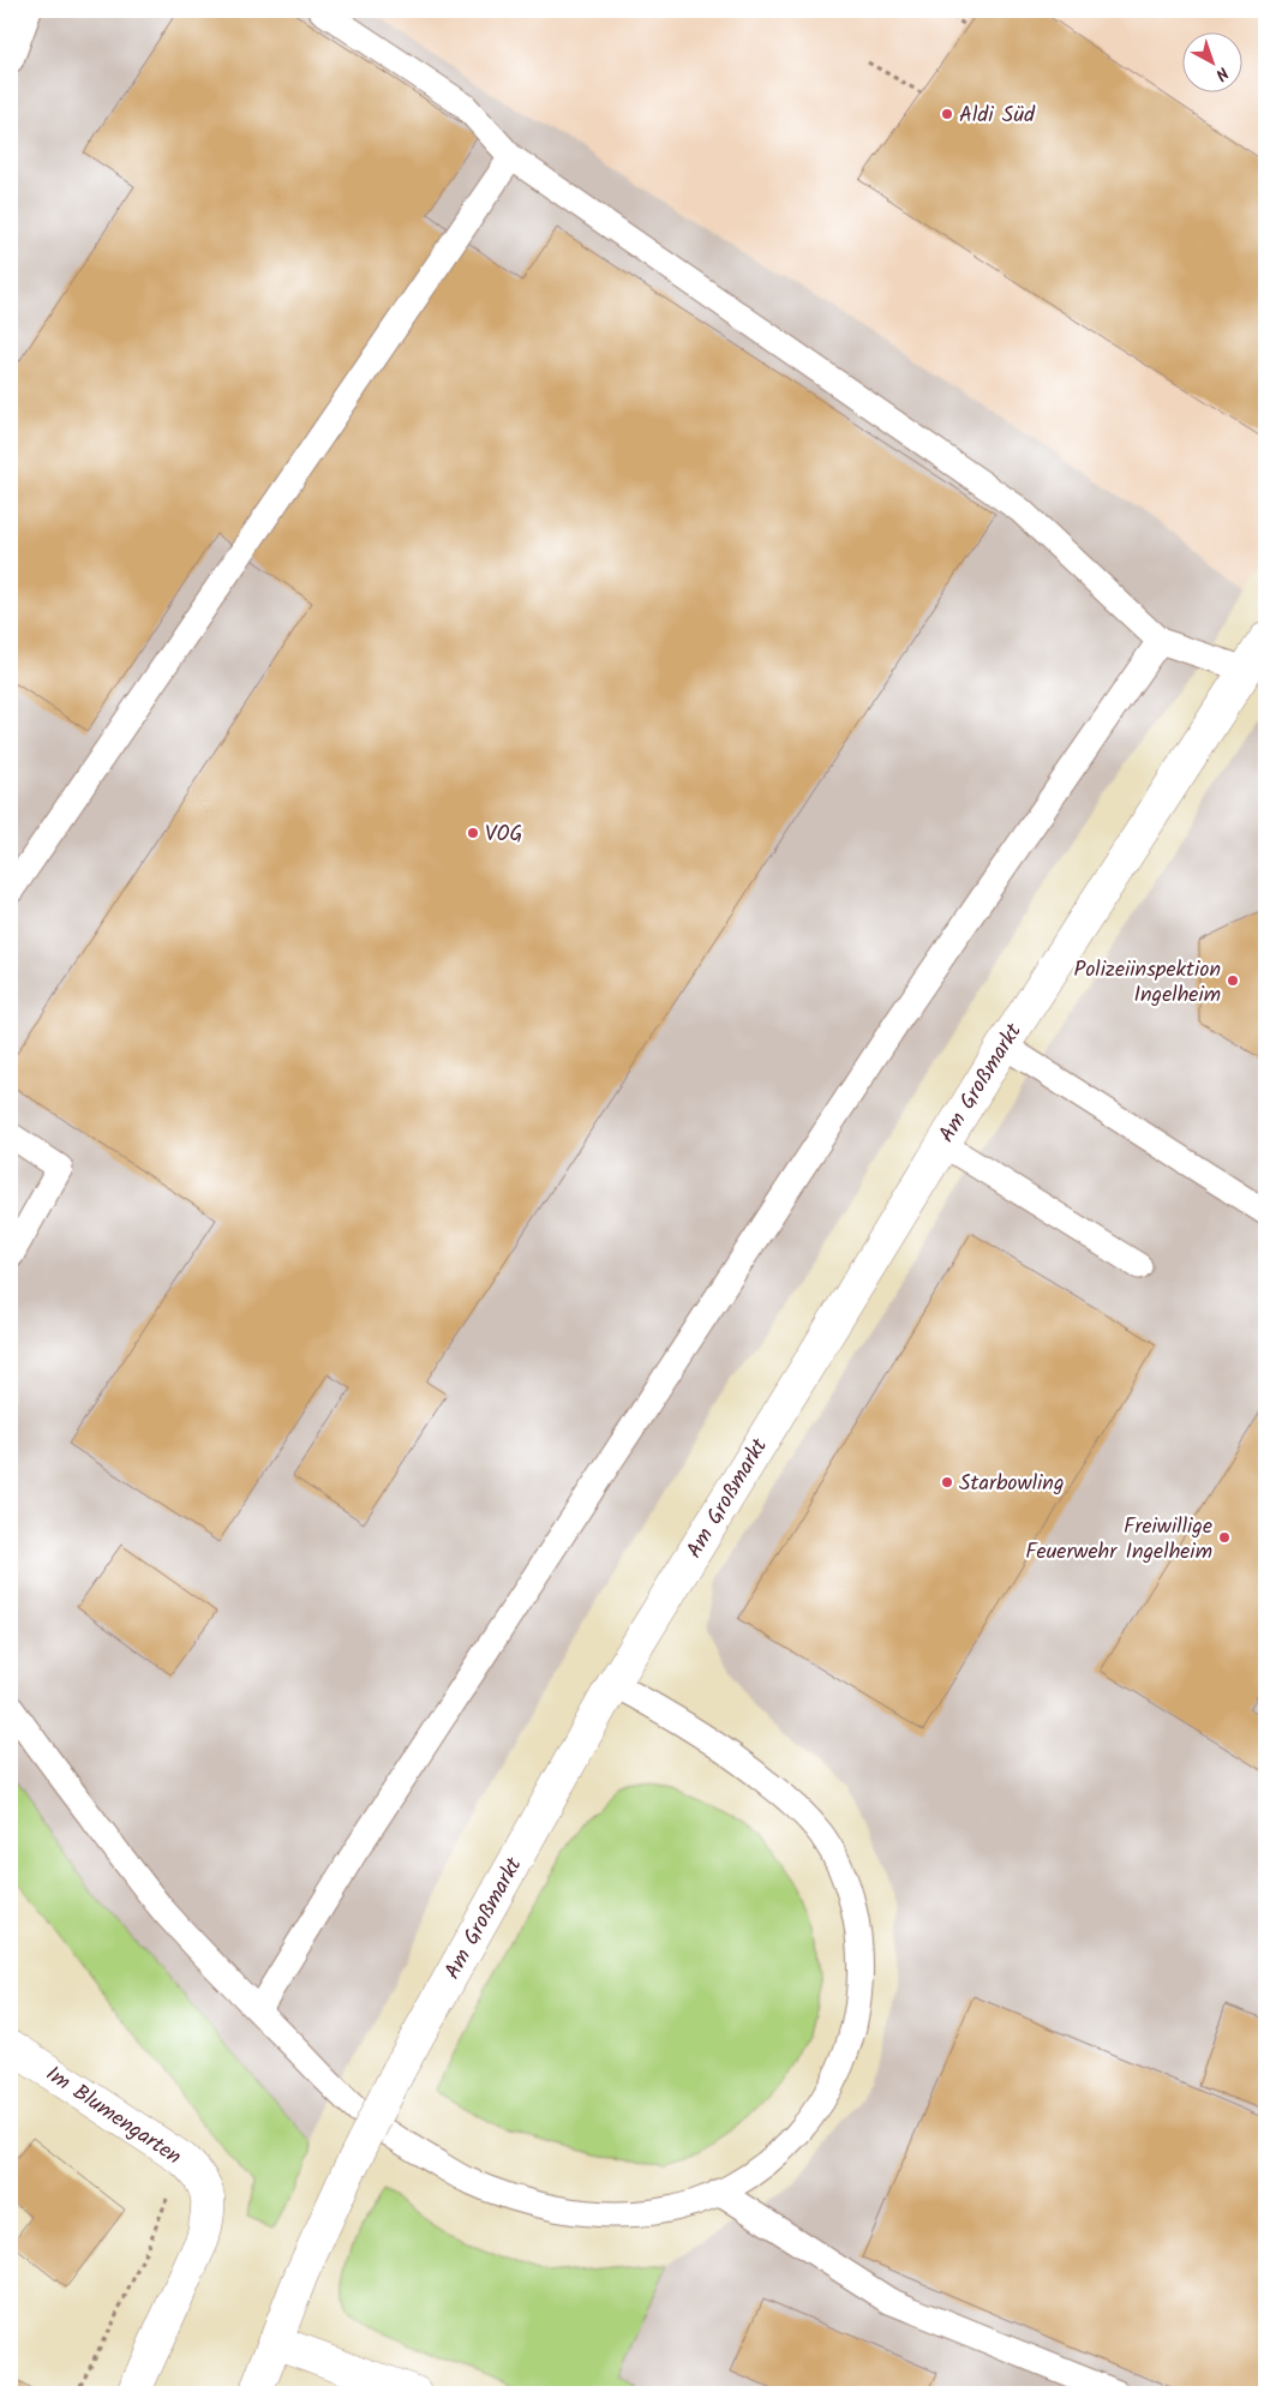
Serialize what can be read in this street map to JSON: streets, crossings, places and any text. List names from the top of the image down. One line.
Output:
{"streets":{"main road":["Am Großmarkt","Im Blumengarten"]},"places":["Aldi Süd","VOG","Polizeiinspektion Ingelheim","Starbowling","Freiwillige Feuerwehr Ingelheim"],"north":"bottom right"}
